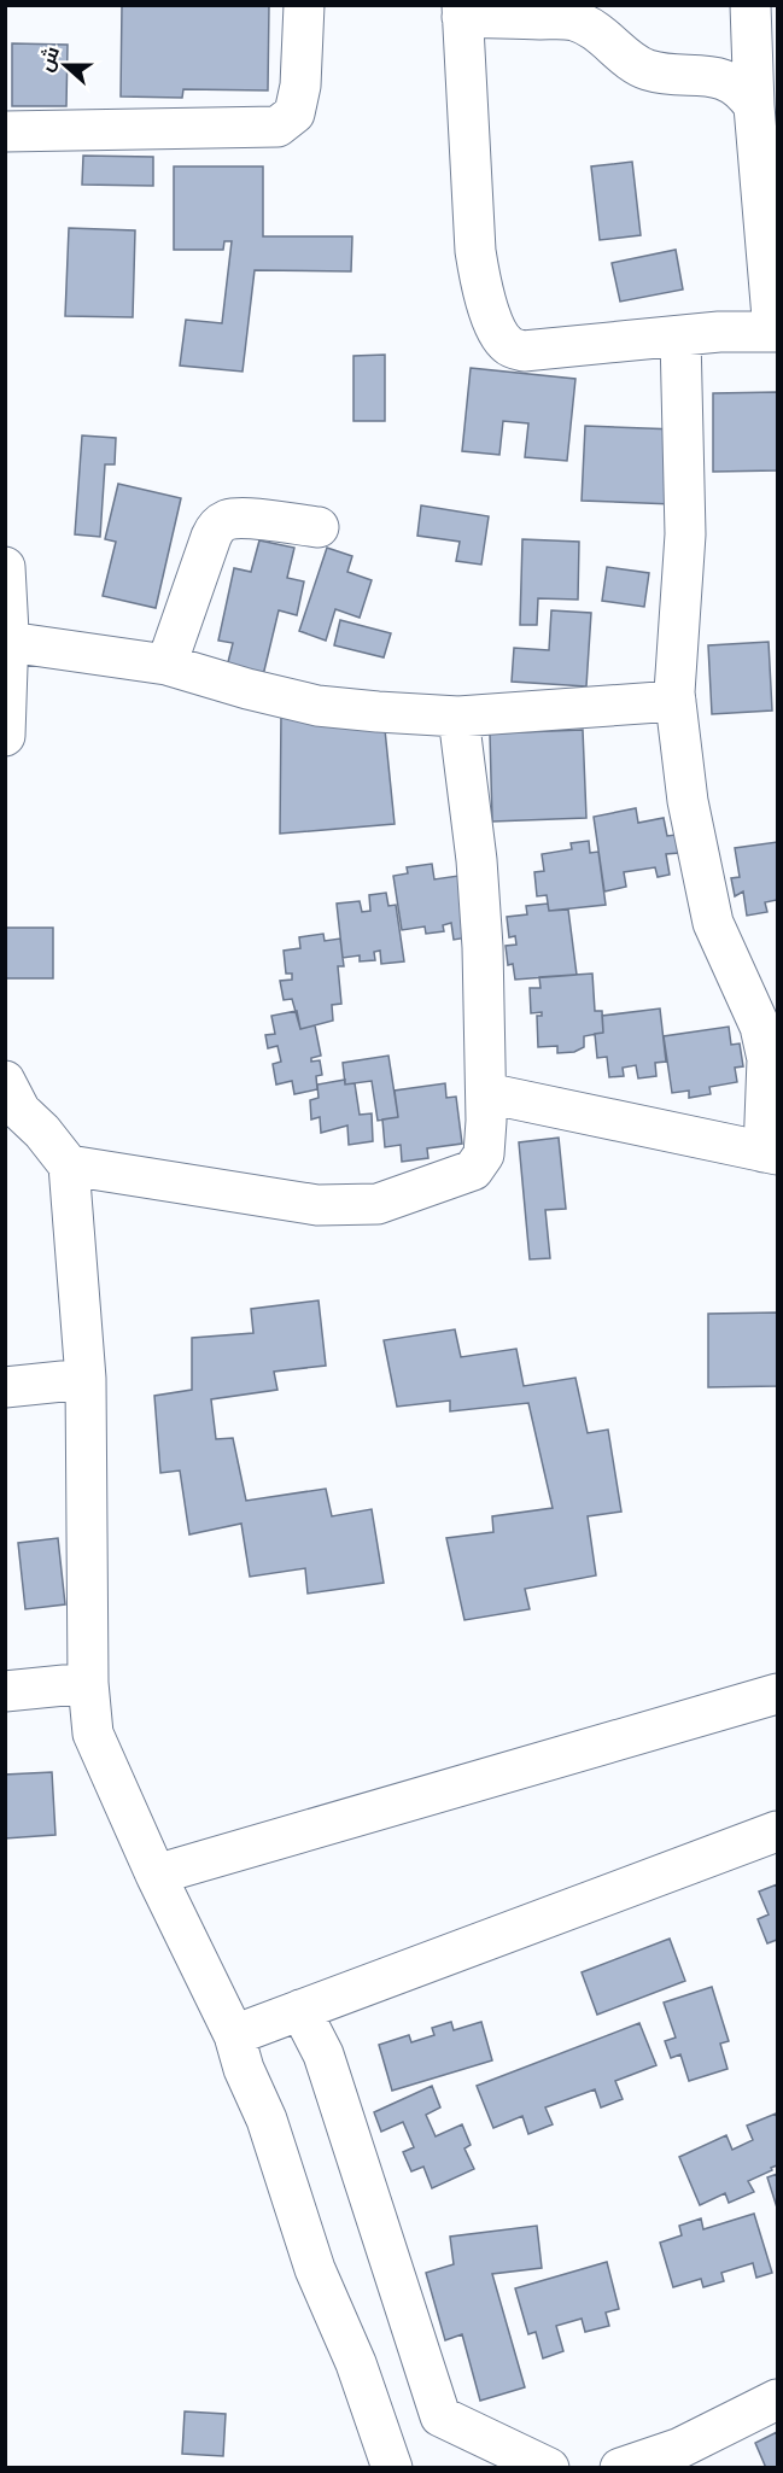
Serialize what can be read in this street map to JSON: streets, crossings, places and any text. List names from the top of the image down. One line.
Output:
{"north":"left"}
